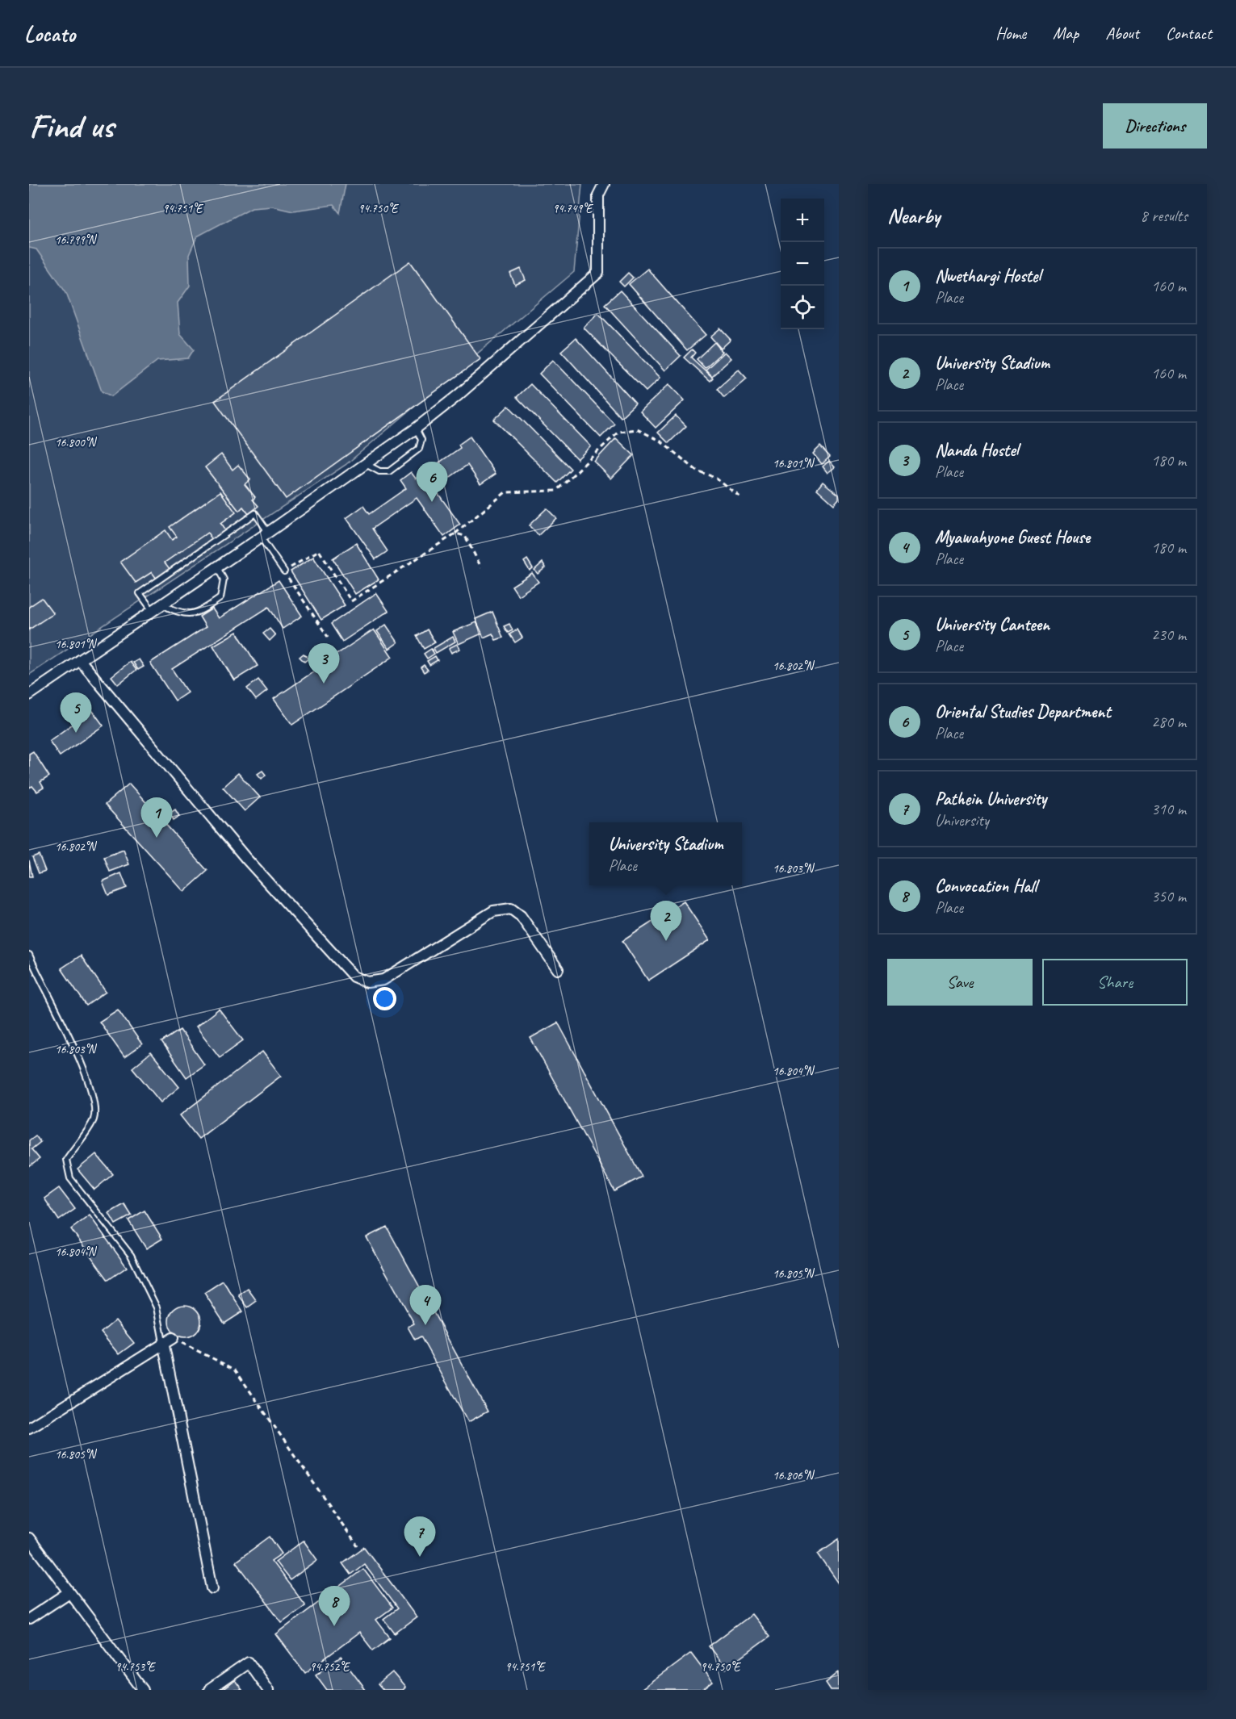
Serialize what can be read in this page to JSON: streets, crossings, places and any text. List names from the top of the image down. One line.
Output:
{"page":{"header":"Locato","nav":["Home","Map","About","Contact"],"buttons":["Directions",["Save","Share"]],"title":"Find us","heading":["Nearby","8 results"],"map_buttons":["+","−"],"list":[{"mark":"1","name":"Nwethargi Hostel","note":"Place","value":"160 m"},{"mark":"2","name":"University Stadium","note":"Place","value":"160 m"},{"mark":"3","name":"Nanda Hostel","note":"Place","value":"180 m"},{"mark":"4","name":"Myawahyone Guest House","note":"Place","value":"180 m"},{"mark":"5","name":"University Canteen","note":"Place","value":"230 m"},{"mark":"6","name":"Oriental Studies Department","note":"Place","value":"280 m"},{"mark":"7","name":"Pathein University","note":"University","value":"310 m"},{"mark":"8","name":"Convocation Hall","note":"Place","value":"350 m"}],"pins":["6","3","5","1","2","4","7","8"],"popup":["University Stadium","Place"]},"coordinates":["94.751°E","94.750°E","94.749°E","16.799°N","16.800°N","16.801°N","16.802°N","16.803°N","16.804°N","16.805°N","16.806°N","94.753°E","94.752°E"]}
